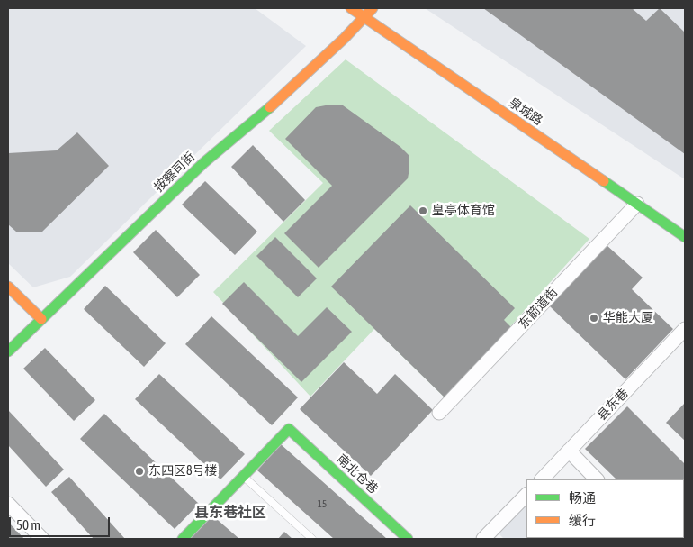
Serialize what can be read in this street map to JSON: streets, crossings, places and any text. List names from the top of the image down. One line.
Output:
{"streets":{"street":["泉城路","按察司街","东箭道街","县东巷","南北仓巷"]},"crossings":[["泉城路","按察司街"],["泉城路","东箭道街"]],"districts":["县东巷社区"],"places":["皇亭体育馆","华能大厦","东四区8号楼"],"house_numbers":["15"],"legend":["畅通","缓行"],"scale_bar":"50 m"}
